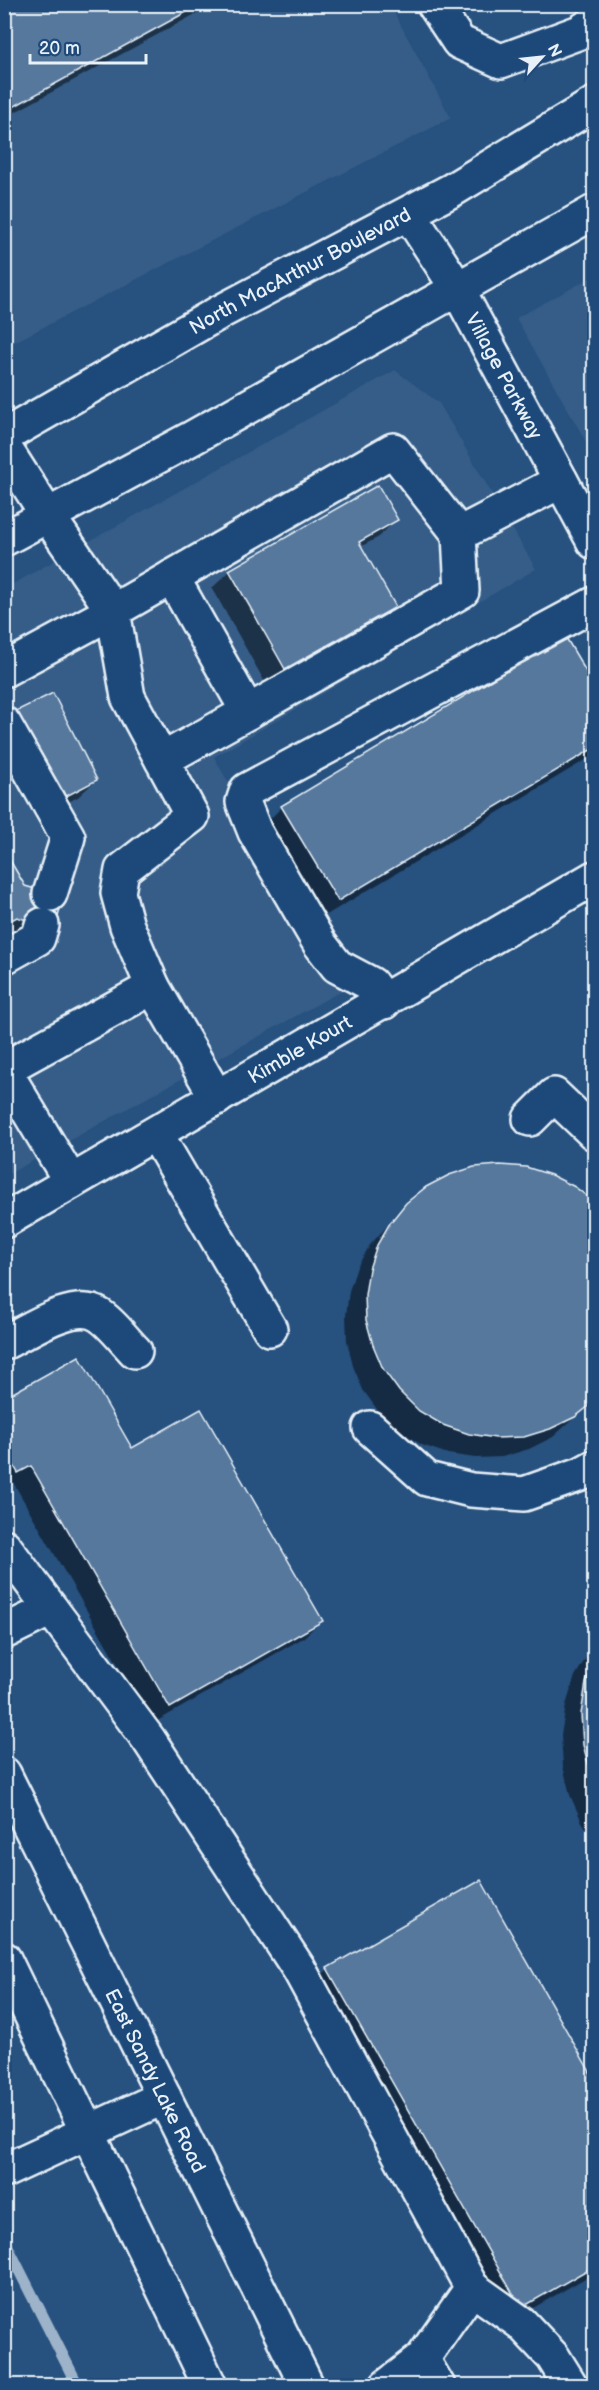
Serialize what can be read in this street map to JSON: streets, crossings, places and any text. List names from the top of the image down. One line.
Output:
{"streets":{"main road":["North MacArthur Boulevard","Village Parkway","Kimble Kourt","East Sandy Lake Road"]},"crossings":[["North MacArthur Boulevard","Village Parkway"]],"scale_bar":"20 m","north":"top right"}
